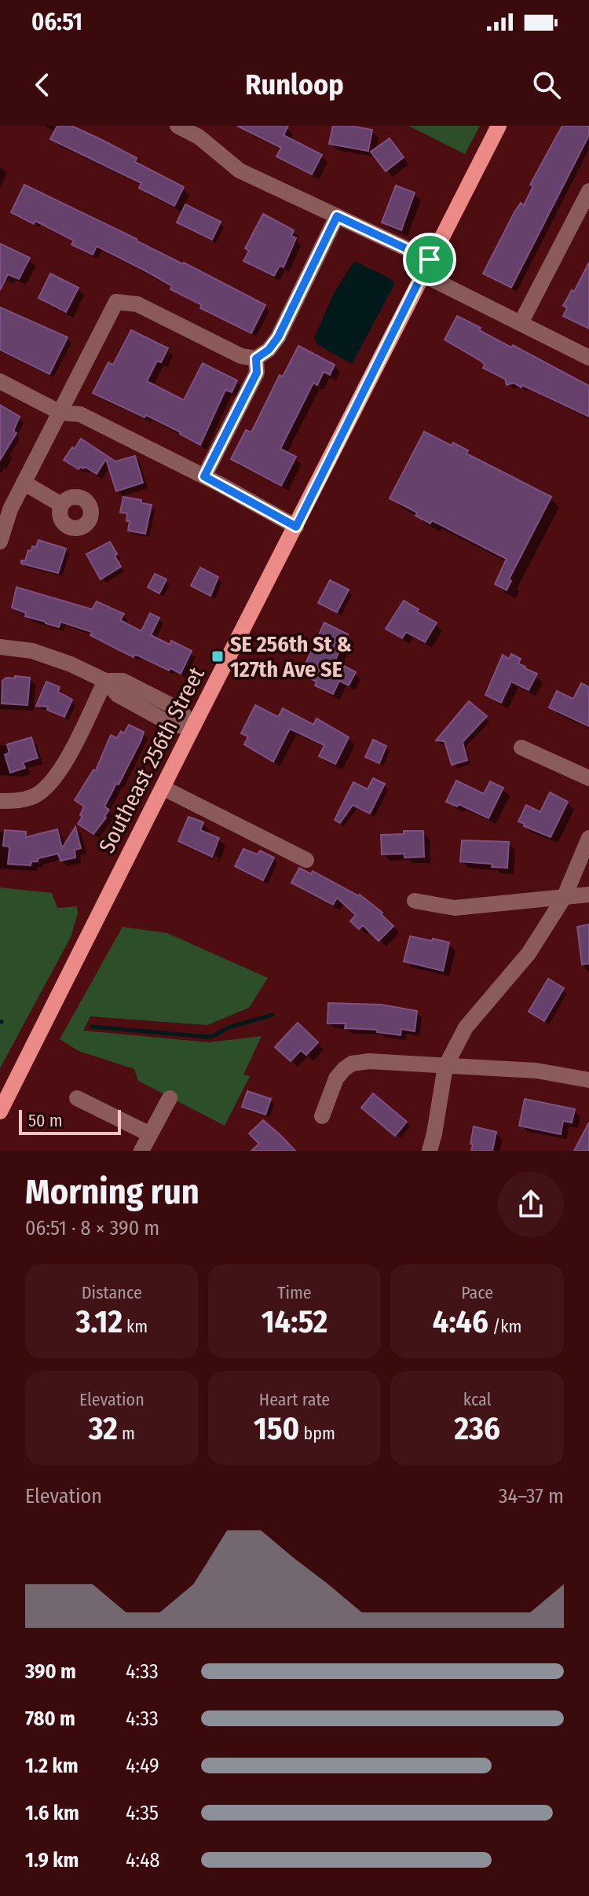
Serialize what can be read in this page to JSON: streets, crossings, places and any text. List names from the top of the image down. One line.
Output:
{"streets":{"main road":["Southeast 256th Street"]},"places":{"transit":["SE 256th St & 127th Ave SE"]},"scale_bar":"50 m","page":{"status":"06:51","header":"Runloop","scale":"50 m","heading":["Morning run","06:51 · 8 × 390 m"],"stats":[["Distance","3.12 km"],["Time","14:52"],["Pace","4:46 /km"],["Elevation","32 m"],["Heart rate","150 bpm"],["kcal","236"]],"chart":["Elevation","34–37 m"],"list":[{"name":"390 m","note":"4:33"},{"name":"780 m","note":"4:33"},{"name":"1.2 km","note":"4:49"},{"name":"1.6 km","note":"4:35"},{"name":"1.9 km","note":"4:48"}]}}
